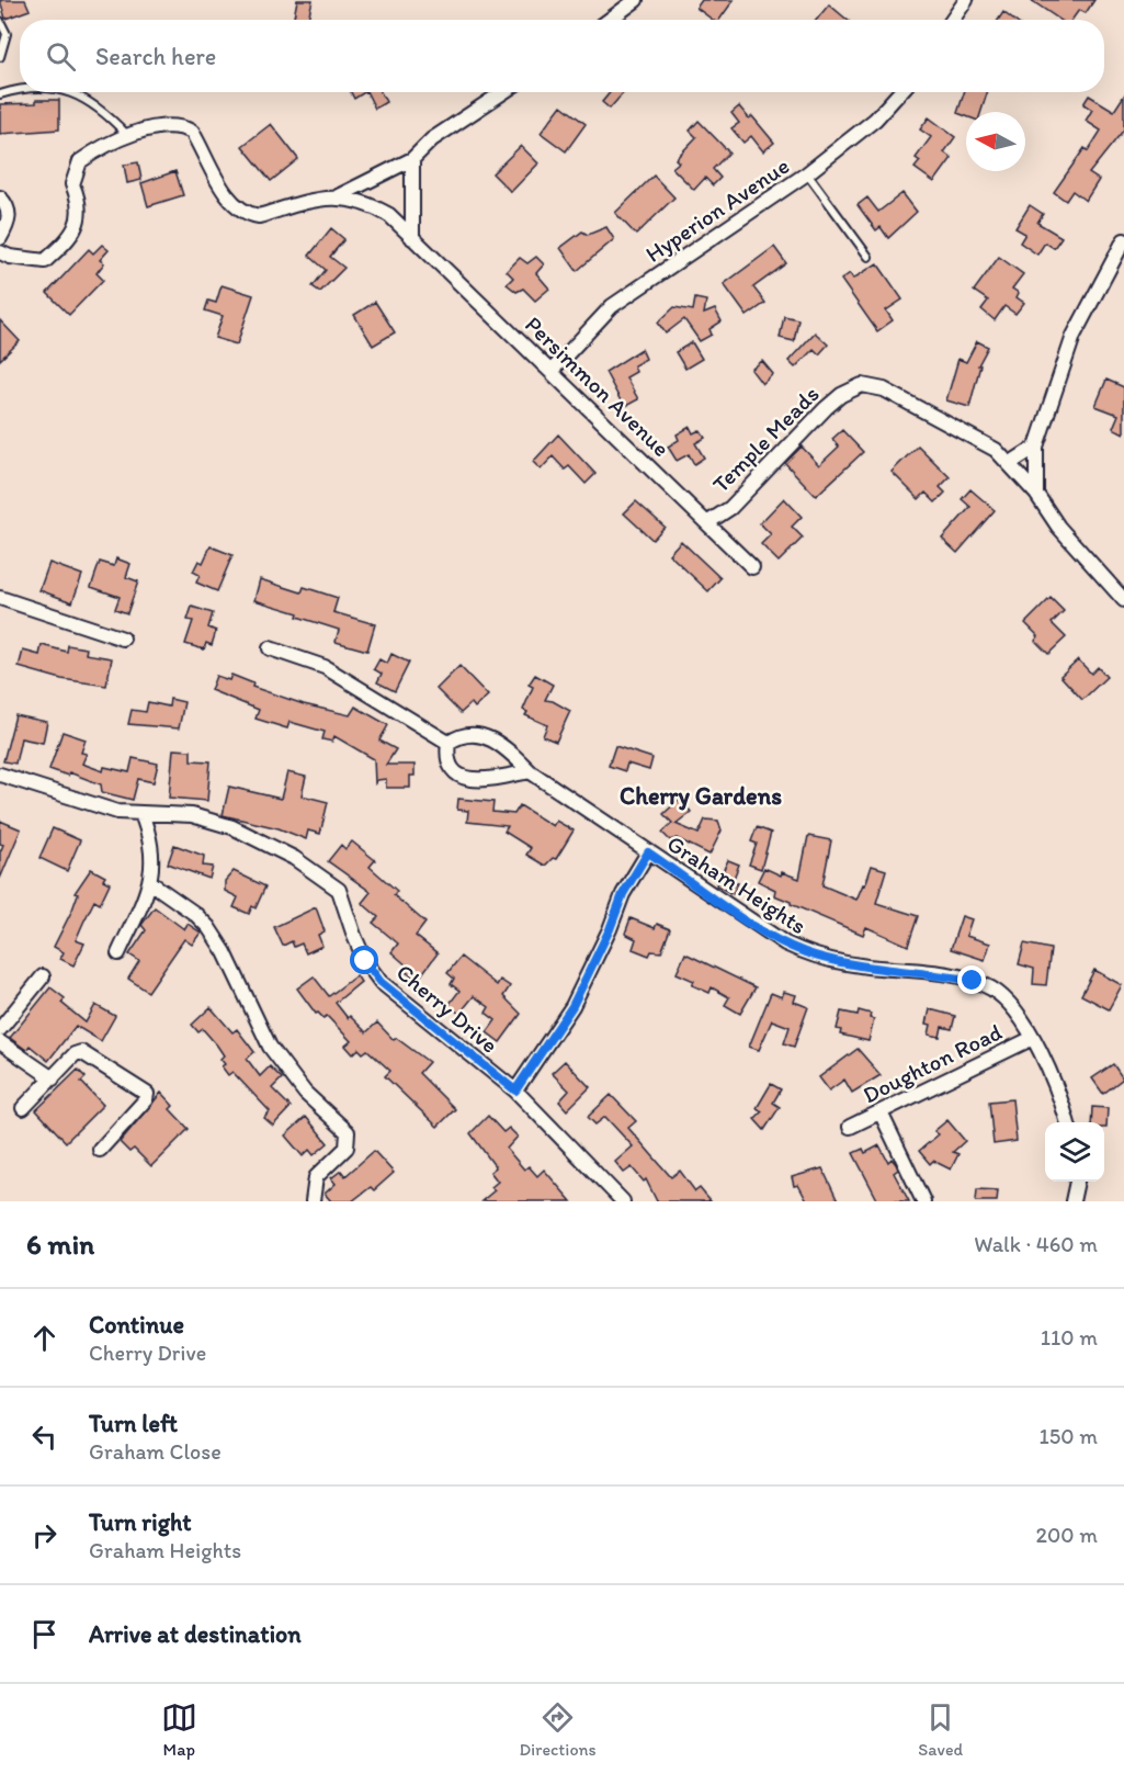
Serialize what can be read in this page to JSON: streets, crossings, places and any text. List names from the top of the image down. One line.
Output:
{"streets":{"street":["Hyperion Avenue","Persimmon Avenue","Temple Meads","Graham Heights","Cherry Drive","Doughton Road"]},"crossings":[["Hyperion Avenue","Persimmon Avenue"],["Persimmon Avenue","Temple Meads"],["Graham Heights","Doughton Road"]],"districts":["Cherry Gardens"],"north":"left","page":{"search":"Search here","heading":["6 min","Walk · 460 m"],"list":[["Continue","Cherry Drive","110 m"],["Turn left","Graham Close","150 m"],["Turn right","Graham Heights","200 m"],"Arrive at destination"],"nav":["Map","Directions","Saved"]}}
